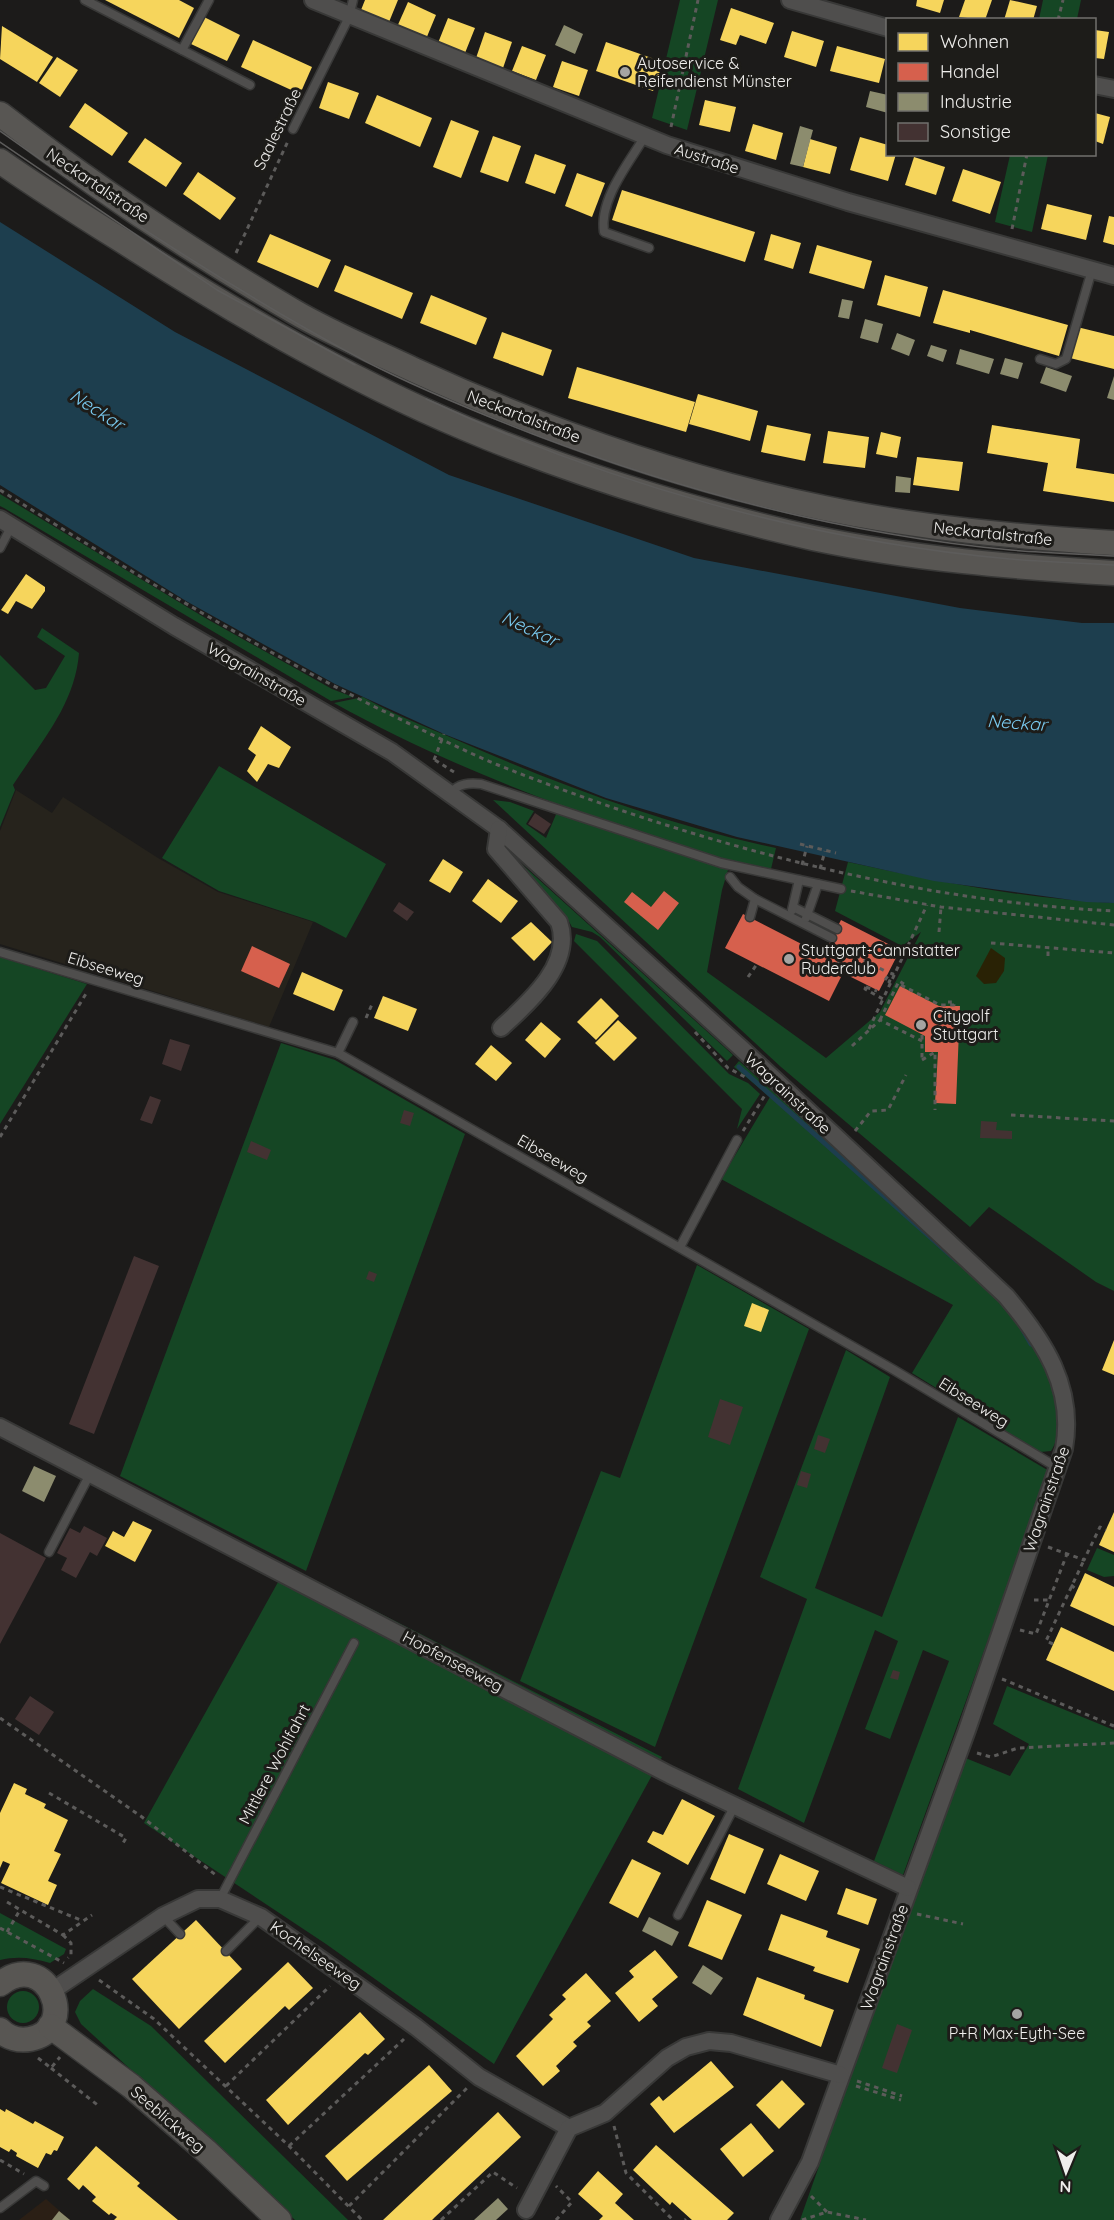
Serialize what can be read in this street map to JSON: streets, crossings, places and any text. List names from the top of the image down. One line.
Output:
{"streets":{"main road":["Neckartalstraße","Seeblickweg"],"street":["Austraße","Wagrainstraße","Hopfenseeweg","Kochelseeweg"],"lane":["Saalestraße","Eibseeweg","Mittlere Wohlfahrt"]},"crossings":[["Saalestraße","Austraße"],["Saalestraße","Neckartalstraße"],["Wagrainstraße","Eibseeweg"],["Wagrainstraße","Hopfenseeweg"],["Mittlere Wohlfahrt","Kochelseeweg"]],"water":["Neckar"],"places":["Autoservice & Reifendienst Münster","Stuttgart-Cannstatter Ruderclub","Citygolf Stuttgart","P+R Max-Eyth-See"],"legend":["Wohnen","Handel","Industrie","Sonstige"],"north":"bottom"}
